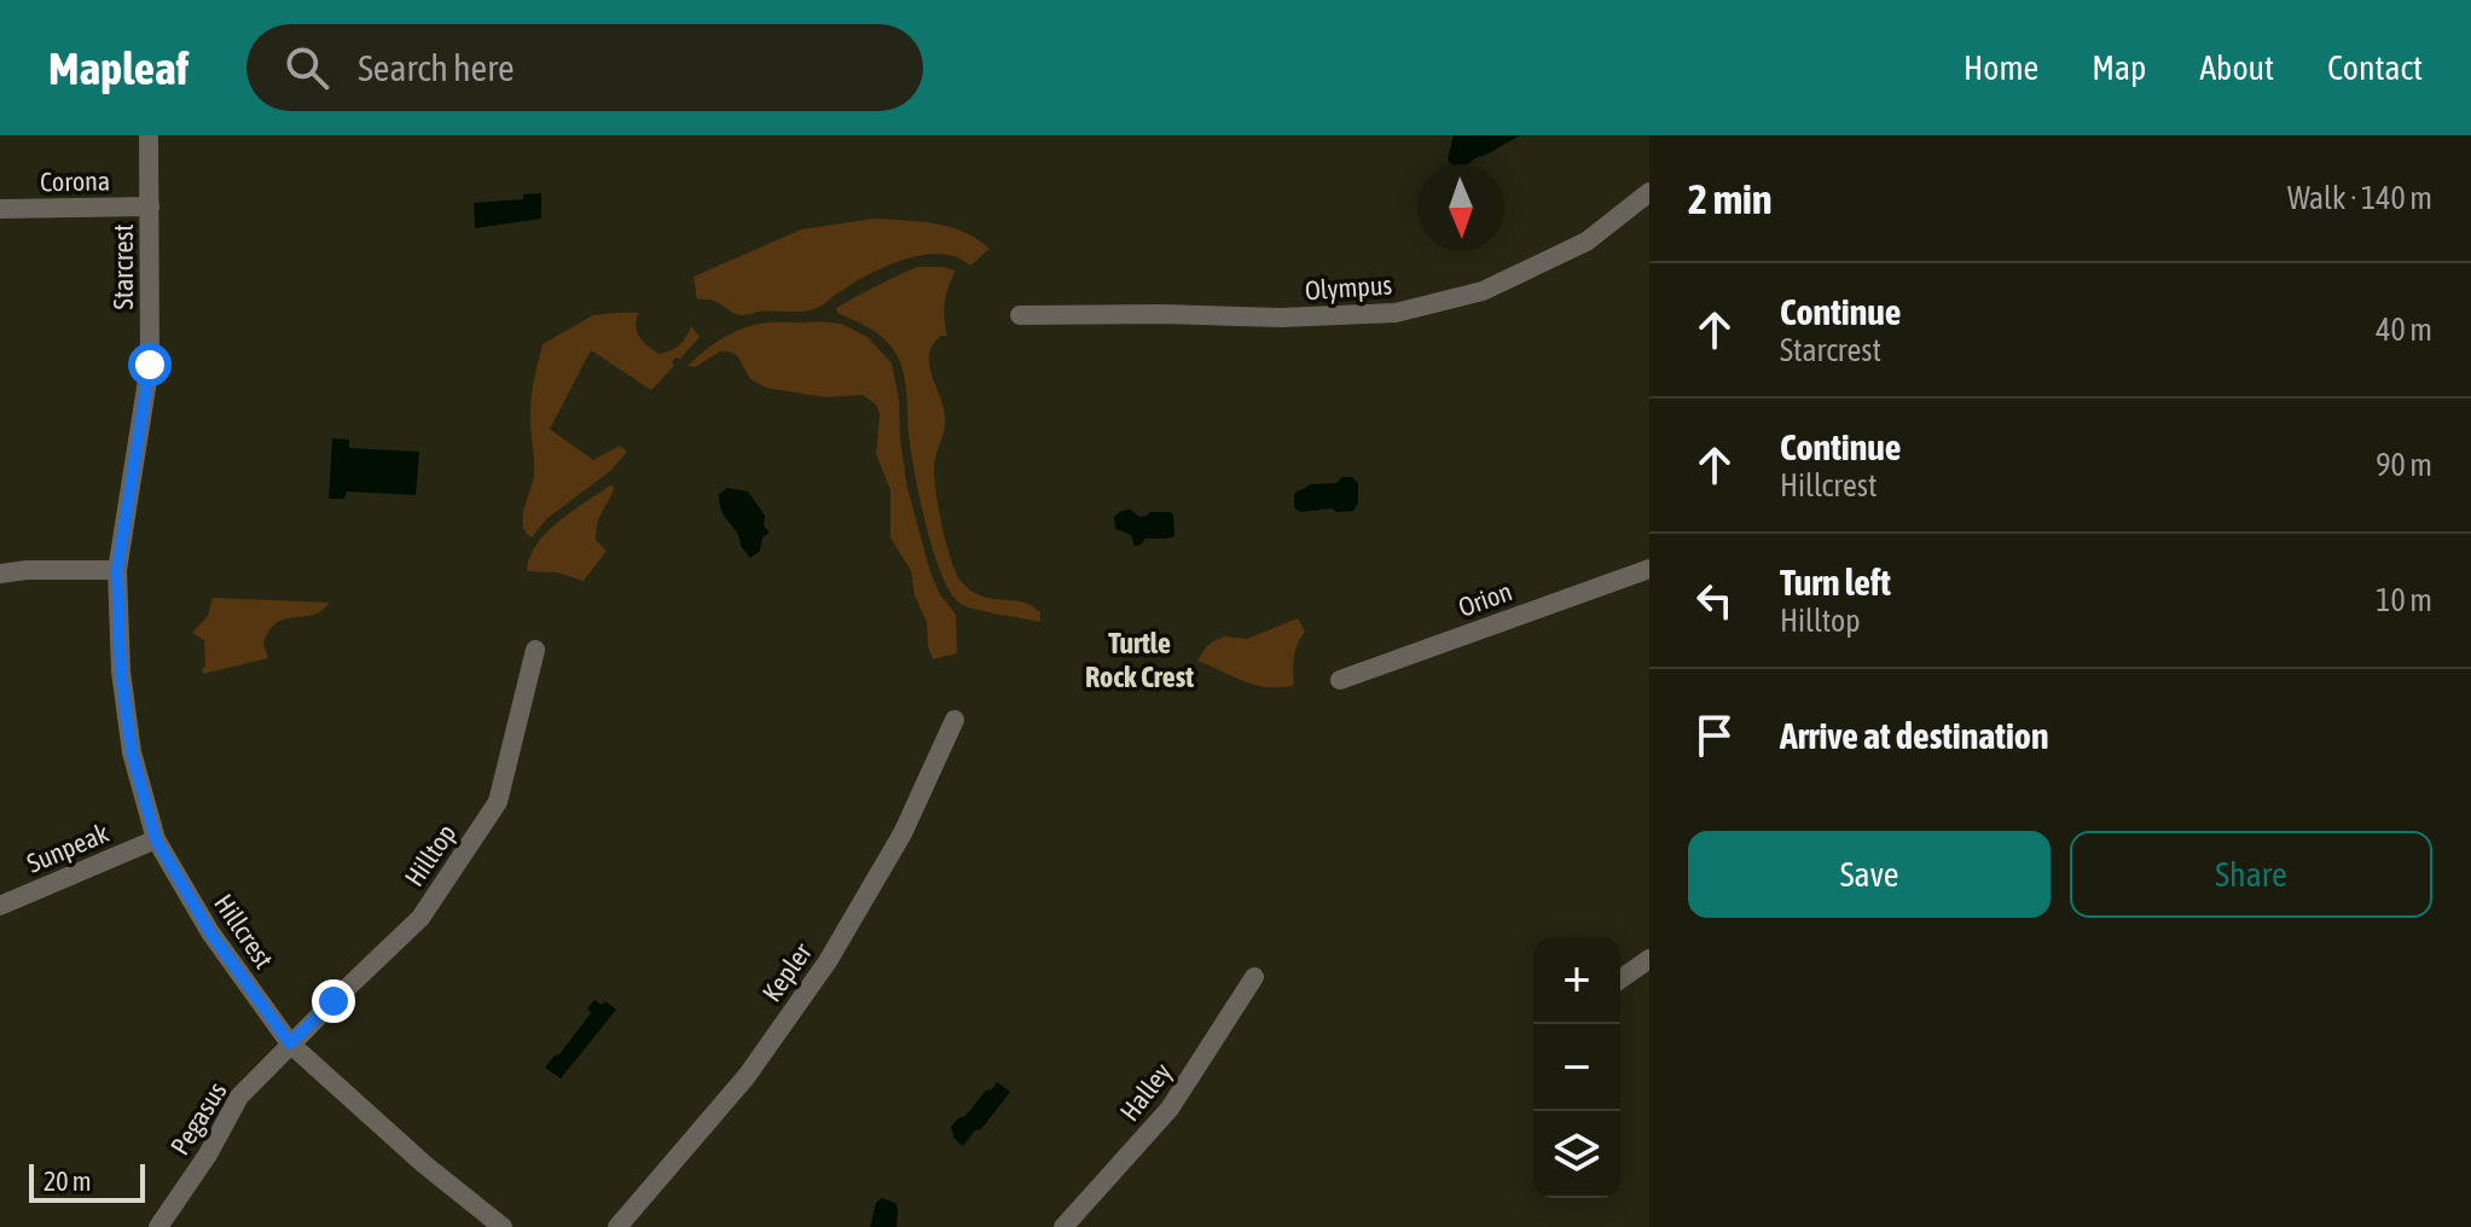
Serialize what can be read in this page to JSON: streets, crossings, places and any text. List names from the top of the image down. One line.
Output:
{"streets":{"street":["Corona","Starcrest","Olympus","Orion","Sunpeak","Hilltop","Hillcrest","Kepler","Halley","Pegasus"]},"crossings":[["Corona","Starcrest"],["Starcrest","Hillcrest"],["Sunpeak","Hillcrest"],["Hilltop","Hillcrest"],["Hilltop","Pegasus"],["Hillcrest","Pegasus"]],"districts":["Turtle Rock Crest"],"scale_bar":"20 m","north":"bottom","page":{"header":"Mapleaf","search":"Search here","nav":["Home","Map","About","Contact"],"heading":["2 min","Walk · 140 m"],"list":[["Continue","Starcrest","40 m"],["Continue","Hillcrest","90 m"],["Turn left","Hilltop","10 m"],"Arrive at destination"],"buttons":["Save","Share"],"map_buttons":["+","−"],"scale":"20 m"}}
